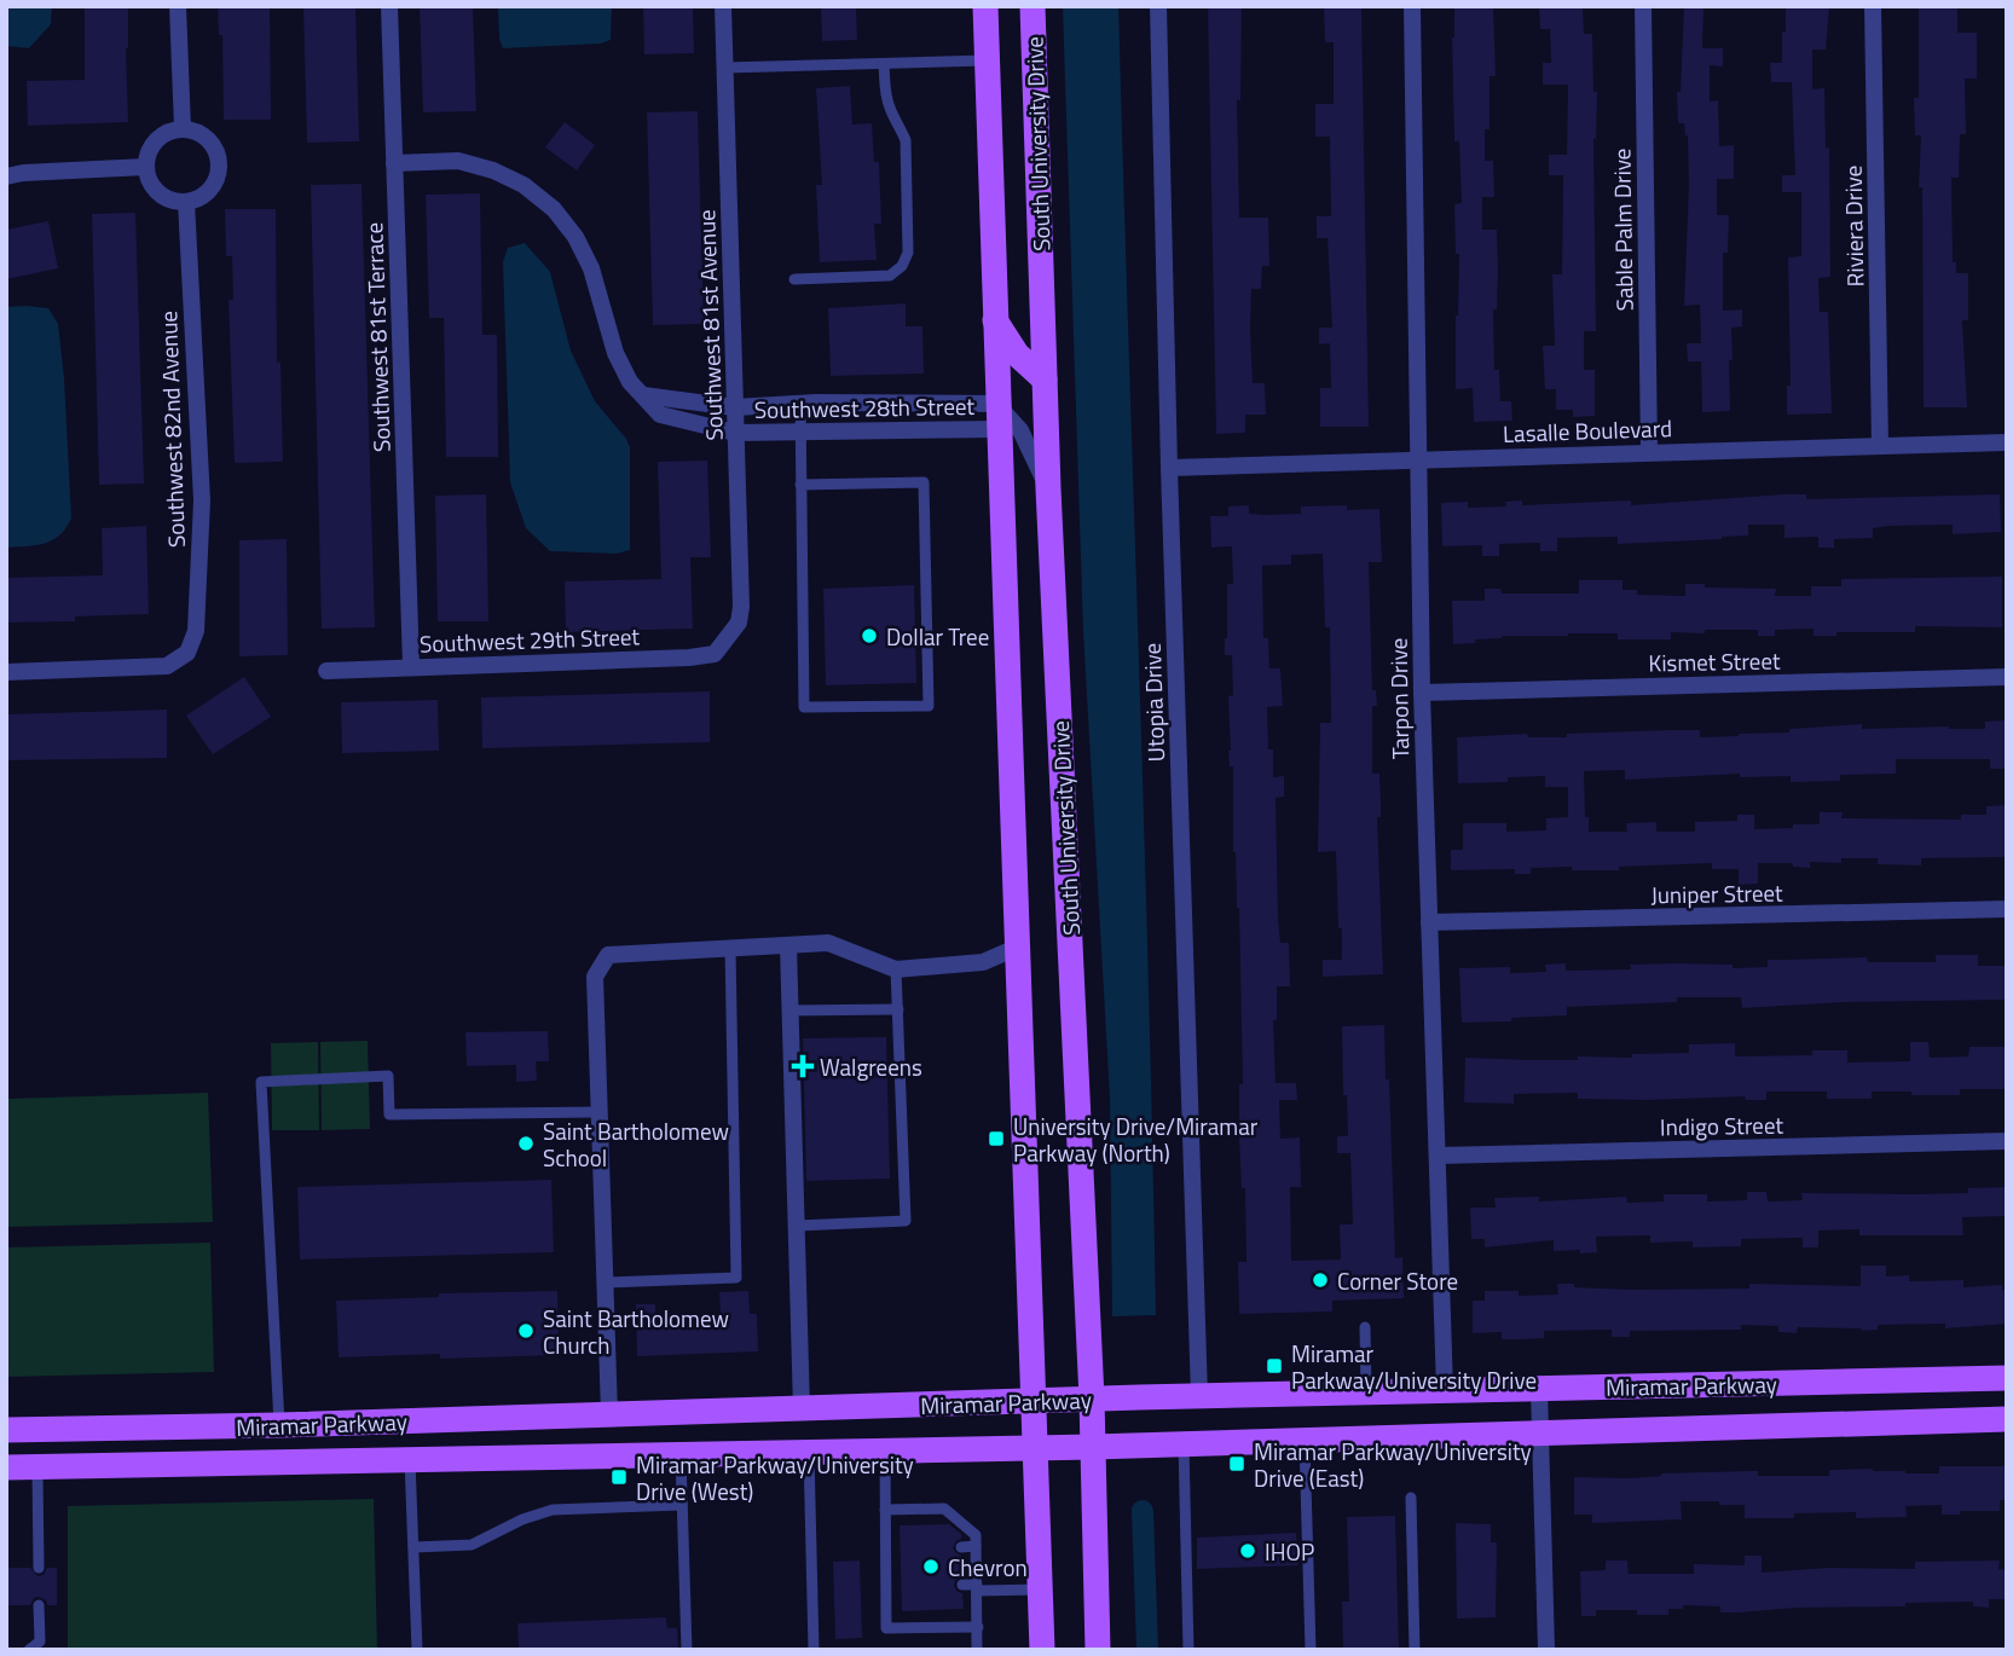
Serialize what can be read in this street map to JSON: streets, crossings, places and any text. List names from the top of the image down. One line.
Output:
{"streets":{"main road":["South University Drive","Miramar Parkway"],"street":["Riviera Drive","Sable Palm Drive","Southwest 81st Avenue","Southwest 81st Terrace","Southwest 28th Street","Southwest 82nd Avenue","Lasalle Boulevard","Southwest 29th Street","Kismet Street","Tarpon Drive","Utopia Drive","Juniper Street","Indigo Street"]},"crossings":[["South University Drive","Southwest 28th Street"],["South University Drive","Miramar Parkway"],["Riviera Drive","Lasalle Boulevard"],["Sable Palm Drive","Lasalle Boulevard"],["Southwest 81st Avenue","Southwest 28th Street"],["Southwest 81st Avenue","Southwest 29th Street"],["Southwest 81st Terrace","Southwest 28th Street"],["Southwest 81st Terrace","Southwest 29th Street"],["Lasalle Boulevard","Tarpon Drive"],["Lasalle Boulevard","Utopia Drive"],["Kismet Street","Tarpon Drive"],["Tarpon Drive","Juniper Street"],["Tarpon Drive","Indigo Street"],["Tarpon Drive","Miramar Parkway"],["Utopia Drive","Miramar Parkway"]],"places":{"other":["Dollar Tree","Saint Bartholomew School","Corner Store","Saint Bartholomew Church","IHOP","Chevron"],"health":["Walgreens"],"transit":["University Drive/Miramar Parkway (North)","Miramar Parkway/University Drive","Miramar Parkway/University Drive (East)","Miramar Parkway/University Drive (West)"]}}
